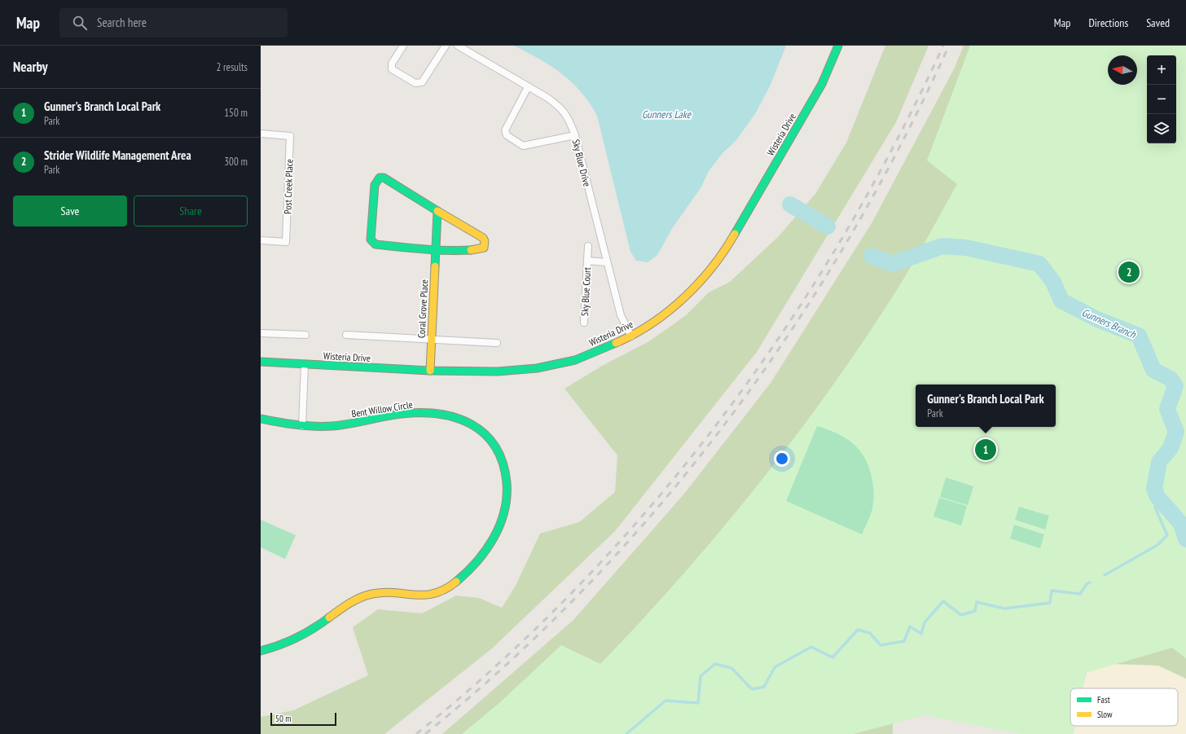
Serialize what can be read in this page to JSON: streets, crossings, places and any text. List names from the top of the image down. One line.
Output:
{"streets":{"street":["Wisteria Drive","Sky Blue Drive","Post Creek Place","Sky Blue Court","Coral Grove Place","Bent Willow Circle"]},"crossings":[["Wisteria Drive","Sky Blue Drive"],["Wisteria Drive","Coral Grove Place"],["Sky Blue Drive","Sky Blue Court"]],"water":["Gunners Lake","Gunners Branch"],"legend":["Fast","Slow"],"scale_bar":"50 m","north":"left","page":{"header":"Map","search":"Search here","nav":["Map","Directions","Saved"],"heading":["Nearby","2 results"],"map_buttons":["+","−"],"list":[{"mark":"1","name":"Gunner's Branch Local Park","note":"Park","value":"150 m"},{"mark":"2","name":"Strider Wildlife Management Area","note":"Park","value":"300 m"}],"buttons":["Save","Share"],"pins":["2","1"],"popup":["Gunner's Branch Local Park","Park"],"scale":"50 m"}}
